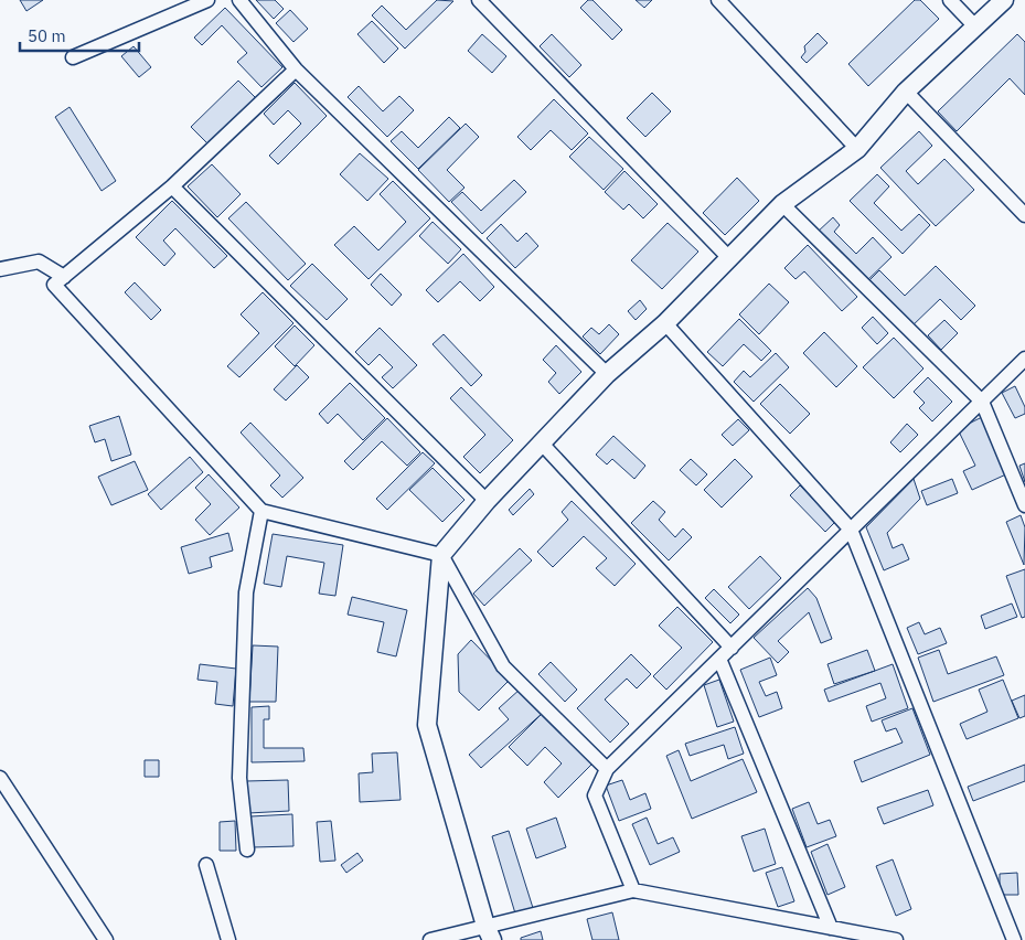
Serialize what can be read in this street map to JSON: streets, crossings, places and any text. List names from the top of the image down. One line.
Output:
{"scale_bar":"50 m"}
